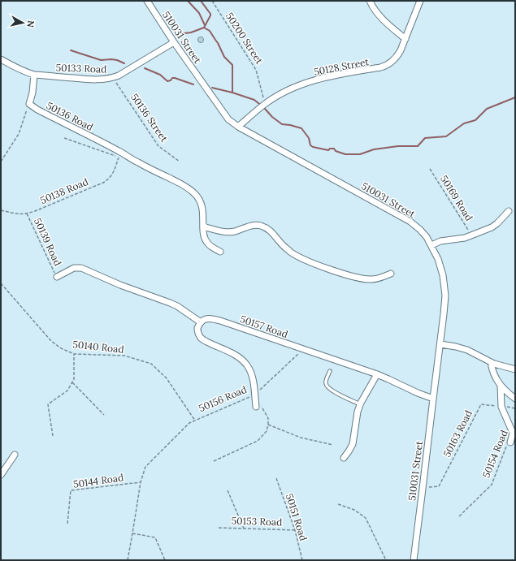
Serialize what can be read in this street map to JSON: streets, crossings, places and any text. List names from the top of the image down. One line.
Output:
{"streets":{"street":["510031 Street","50128 Street","50133 Road","50136 Road","50157 Road"],"path":["50200 Street","50136 Street","50138 Road","50169 Road","50139 Road","50140 Road","50156 Road","50163 Road","50154 Road","50144 Road","50151 Road","50153 Road"]},"crossings":[["510031 Street","50128 Street"],["510031 Street","50133 Road"],["510031 Street","50163 Road"],["50200 Street","50128 Street"],["50133 Road","50136 Street"],["50138 Road","50139 Road"],["50157 Road","50156 Road"],["50140 Road","50156 Road"],["50156 Road","50144 Road"],["50151 Road","50153 Road"]],"north":"right"}
